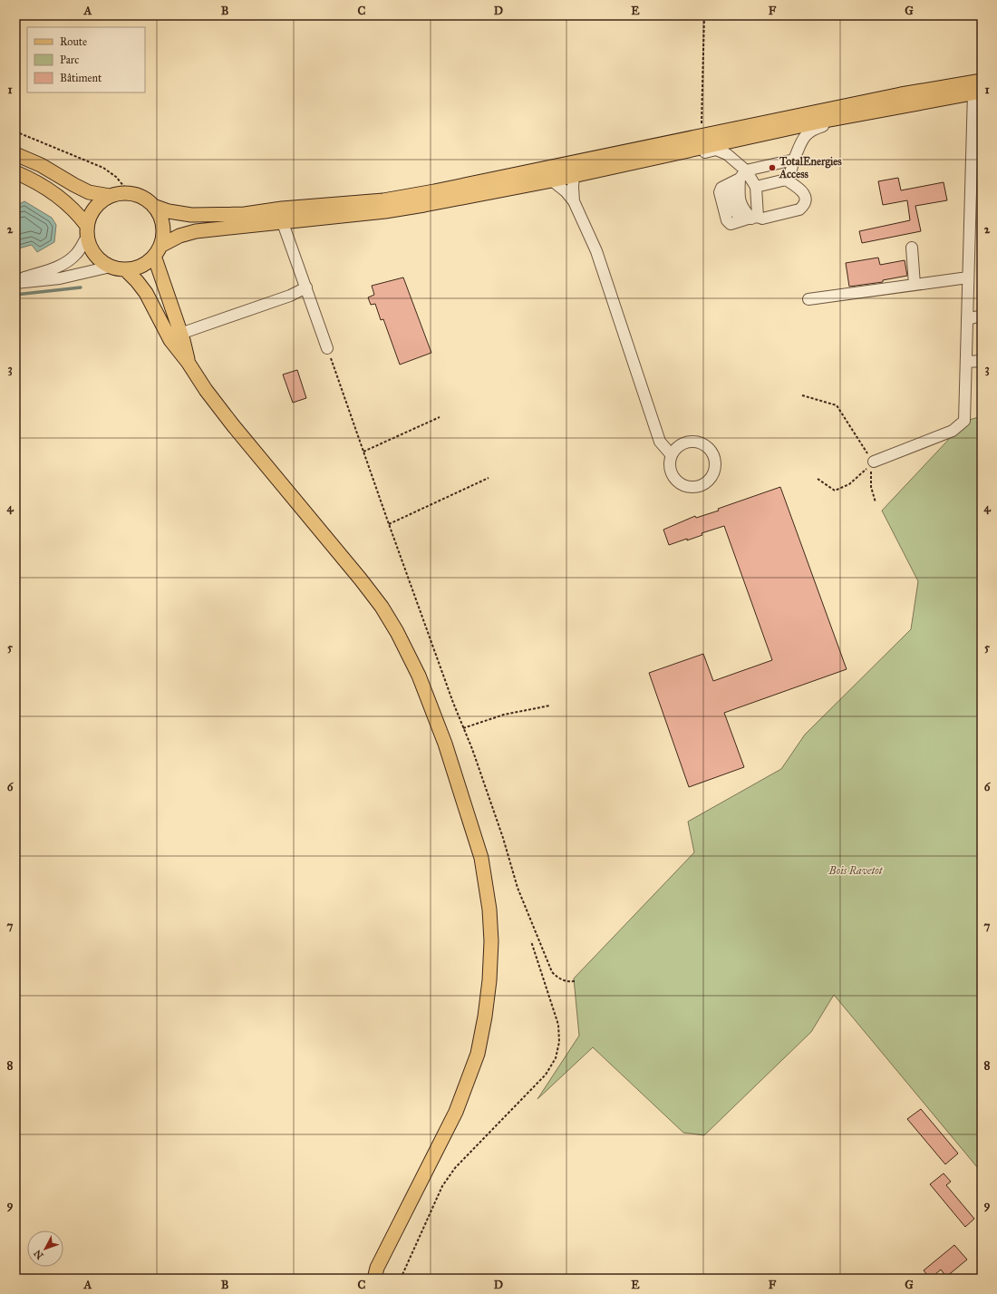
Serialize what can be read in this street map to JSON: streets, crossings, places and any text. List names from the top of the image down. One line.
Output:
{"parks":["Bois Ravetot"],"places":["TotalEnergies Access"],"legend":["Route","Parc","Bâtiment"],"north":"bottom left","grid":{"columns":["A","B","C","D","E","F","G"],"rows":["1","2","3","4","5","6","7","8","9"]}}
